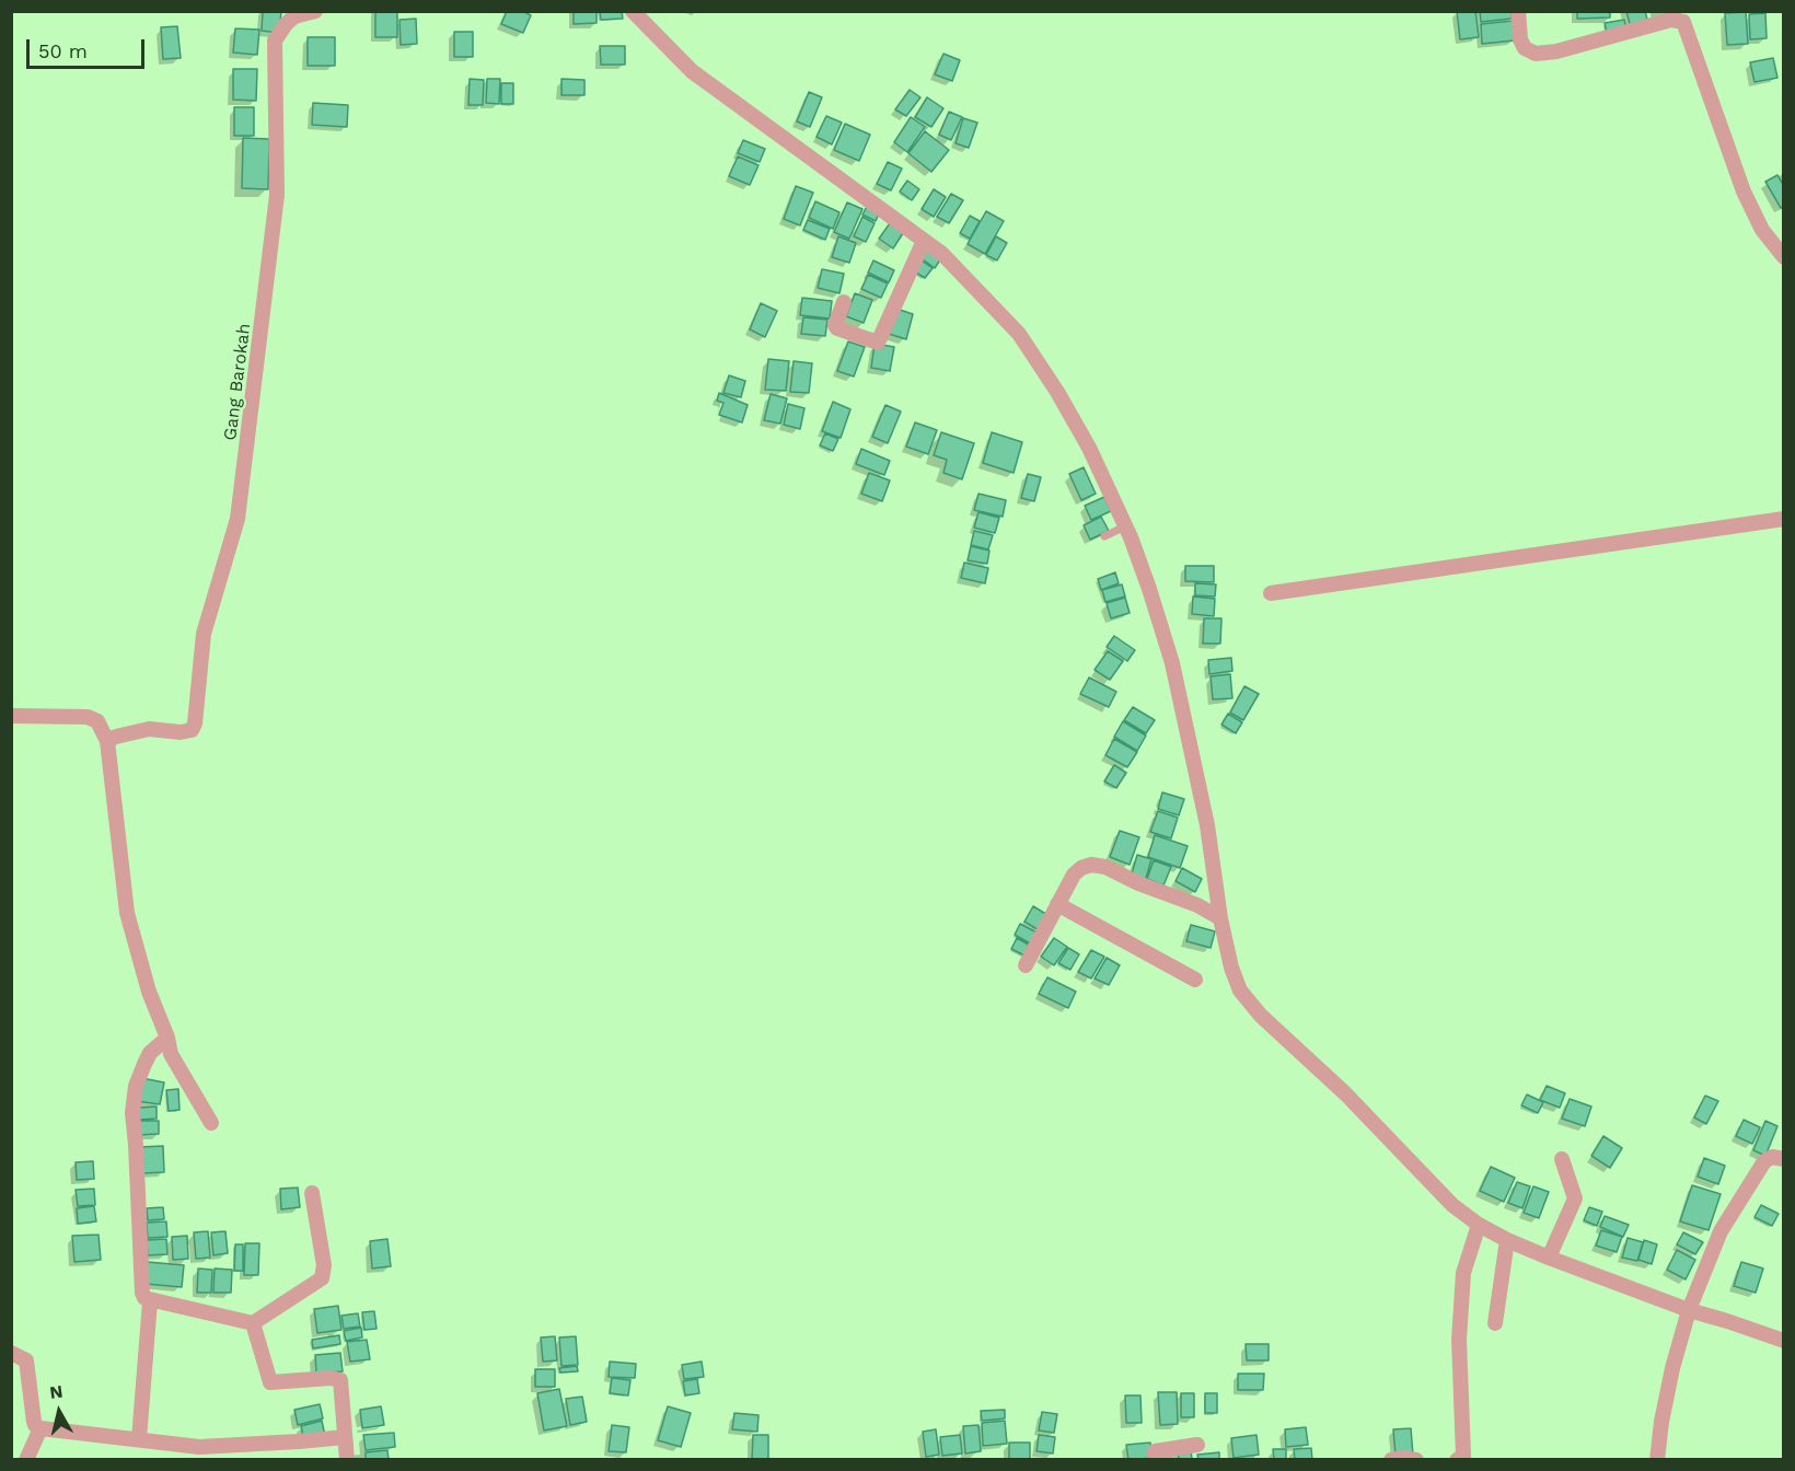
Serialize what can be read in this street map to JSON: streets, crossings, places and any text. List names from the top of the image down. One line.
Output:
{"streets":{"street":["Gang Barokah"]},"scale_bar":"50 m","north":"top"}
